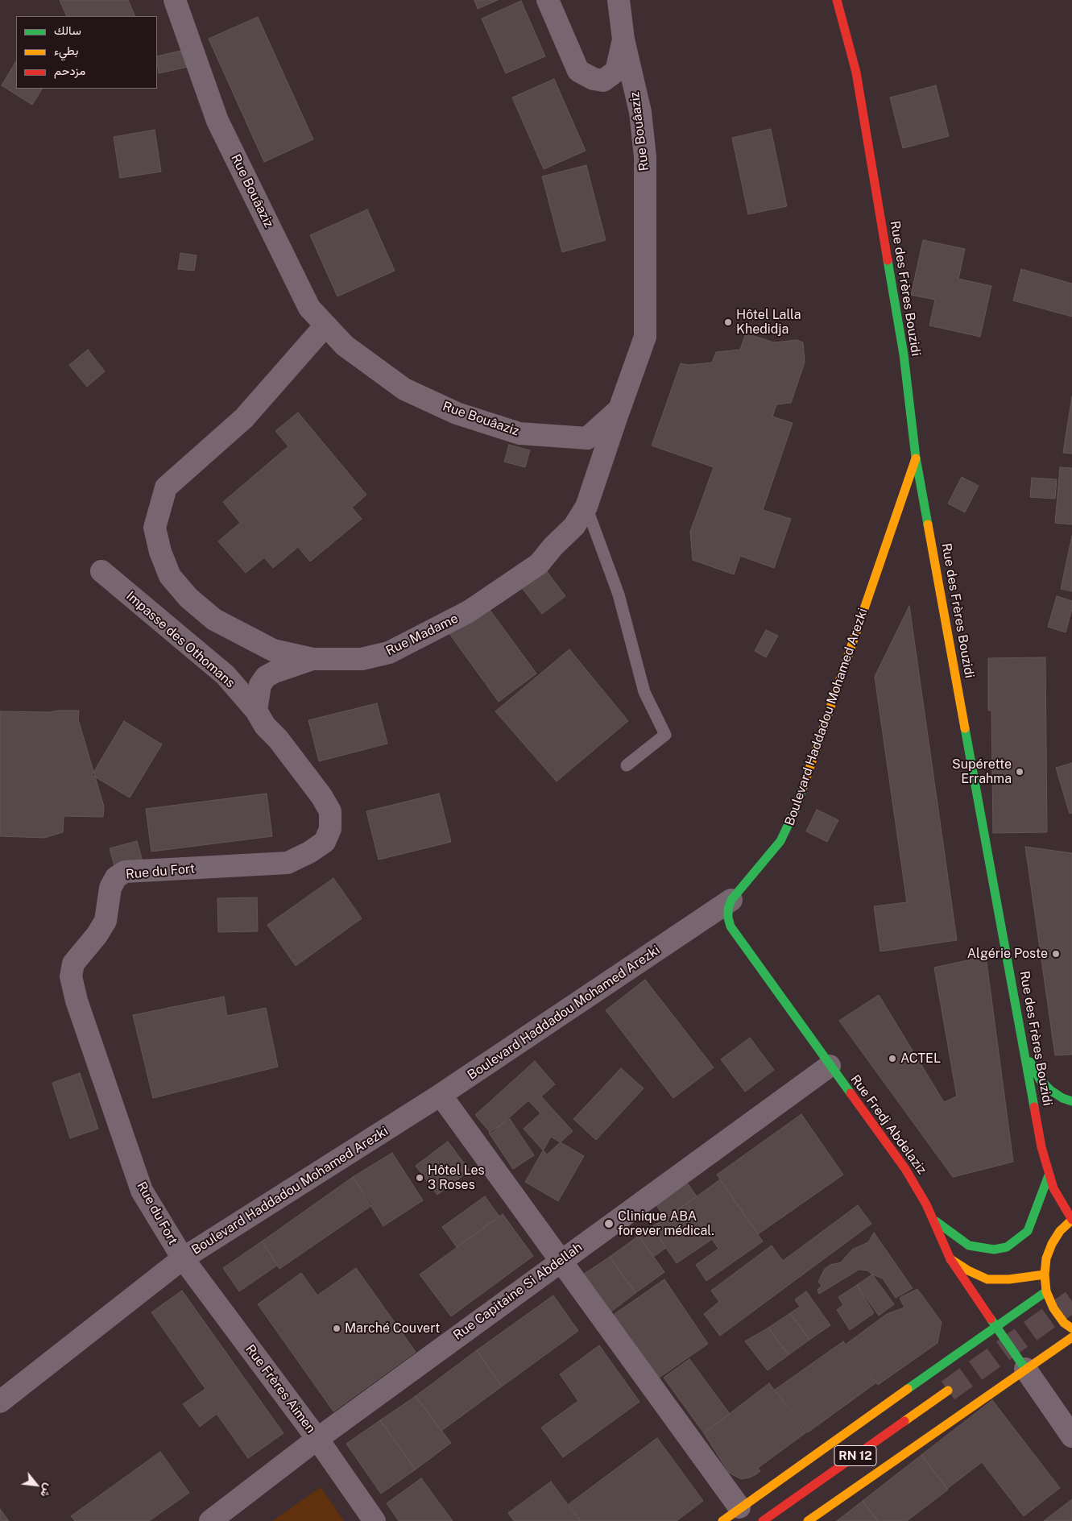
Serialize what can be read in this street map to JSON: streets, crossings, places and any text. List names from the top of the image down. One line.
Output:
{"streets":{"main road":["Rue des Frères Bouzidi","Boulevard Haddadou Mohamed Arezki","Rue Fredj Abdelaziz","RN 12"],"street":["Rue Bouâaziz","Rue Madame","Impasse des Othomans","Rue du Fort","Rue Capitaine Si Abdellah","Rue Frères Aimen"]},"crossings":[["Rue Bouâaziz","Rue Madame"],["Rue des Frères Bouzidi","Boulevard Haddadou Mohamed Arezki"],["Impasse des Othomans","Rue du Fort"],["Boulevard Haddadou Mohamed Arezki","Rue du Fort"],["Boulevard Haddadou Mohamed Arezki","Rue Fredj Abdelaziz"],["Boulevard Haddadou Mohamed Arezki","Rue Frères Aimen"],["Rue du Fort","Rue Frères Aimen"],["Rue Fredj Abdelaziz","Rue Capitaine Si Abdellah"],["Rue Capitaine Si Abdellah","Rue Frères Aimen"]],"places":["Hôtel Lalla Khedidja","Supérette Errahma","Algérie Poste","ACTEL","Hôtel Les 3 Roses","Clinique ABA forever médical.","Marché Couvert"],"legend":["سالك","بطيء","مزدحم"],"north":"bottom right"}
